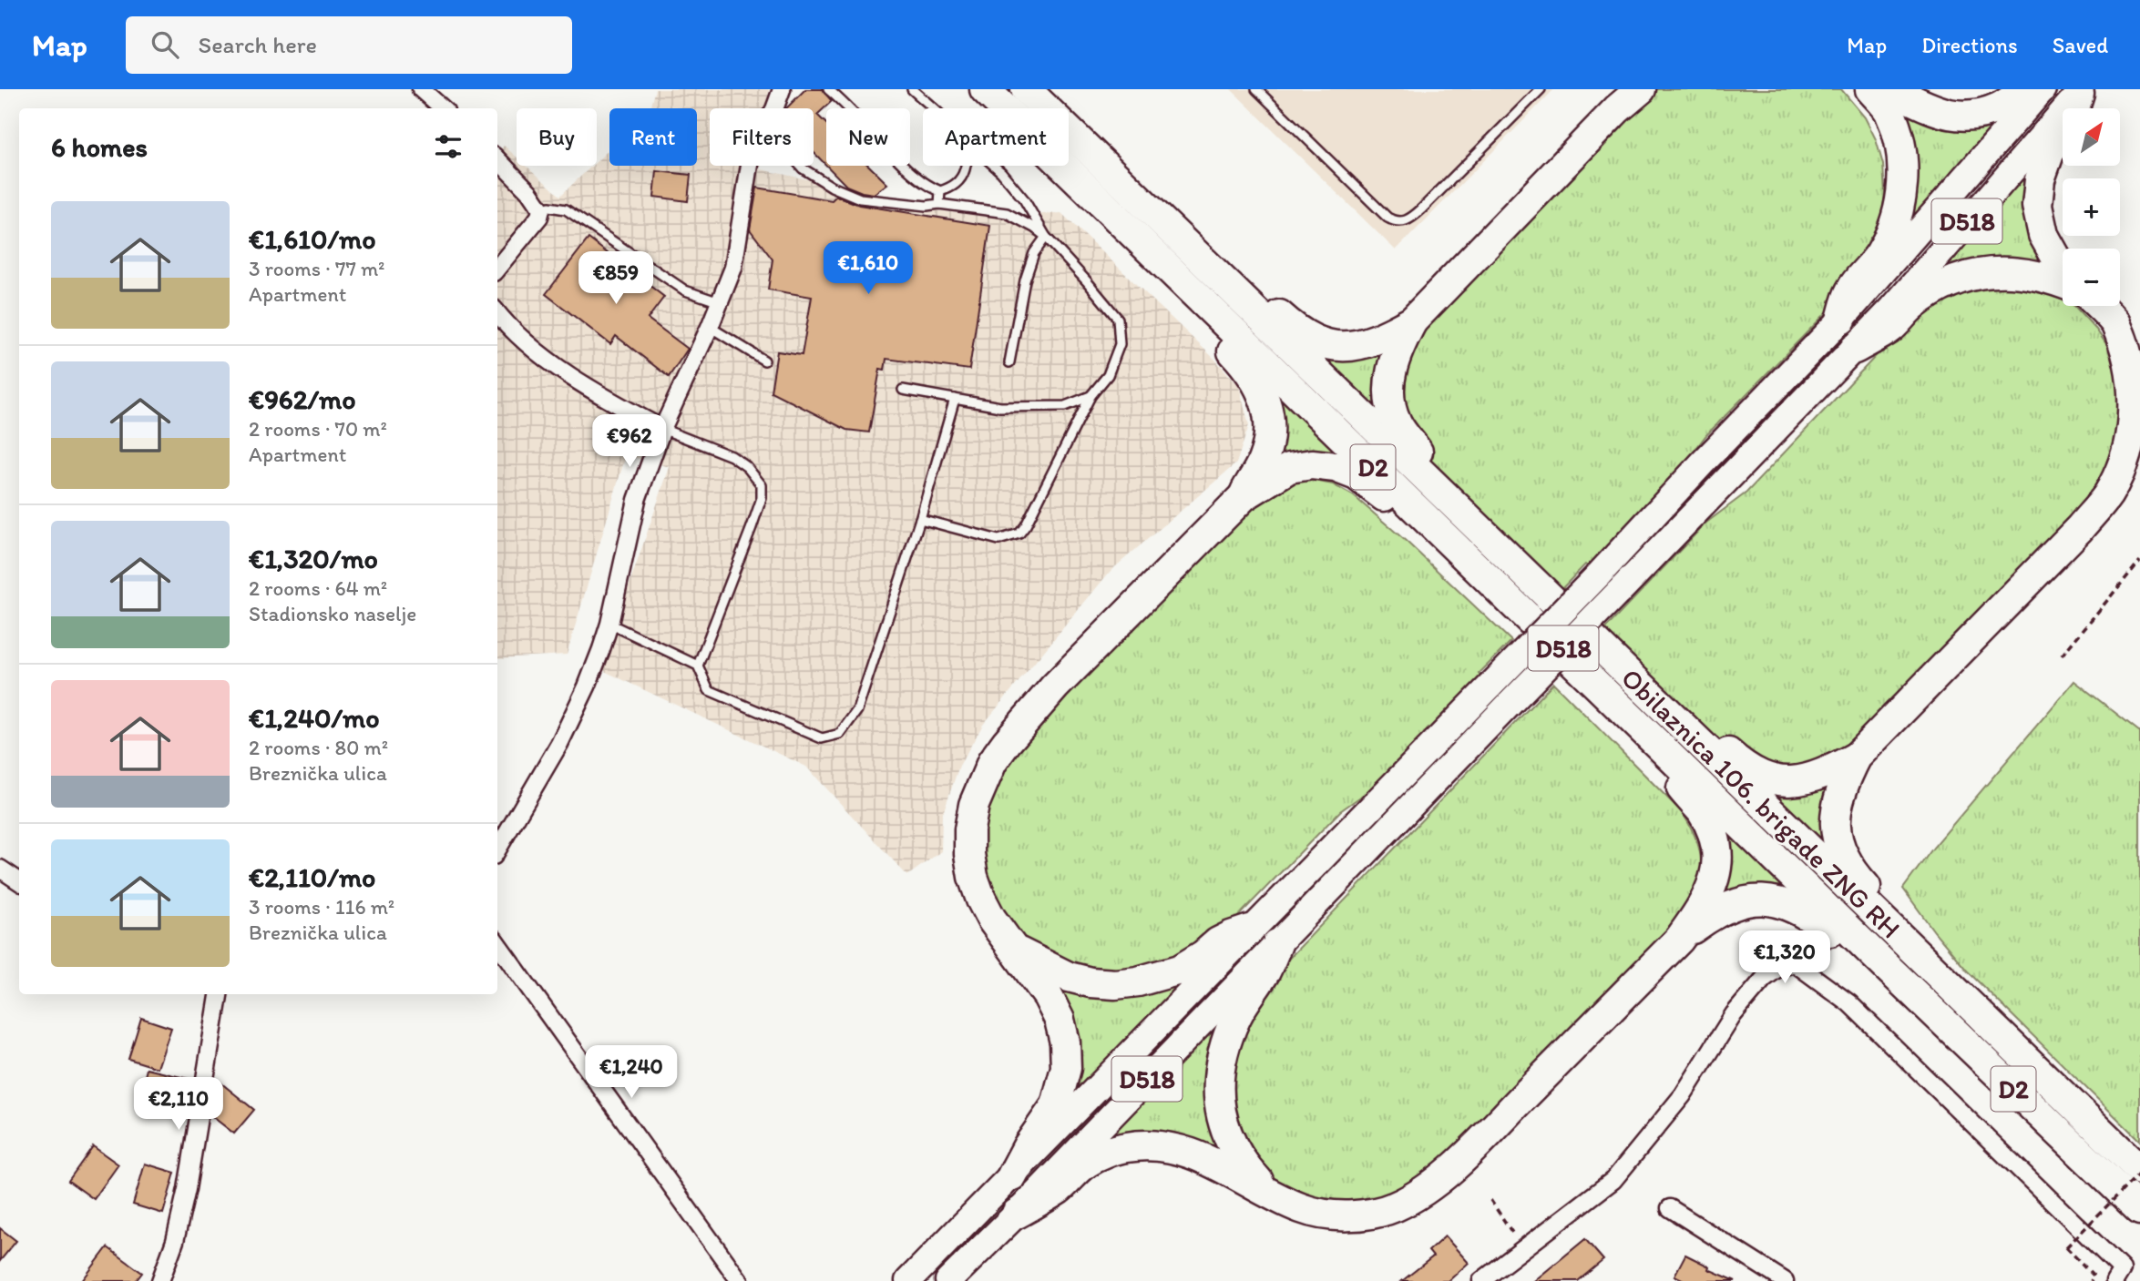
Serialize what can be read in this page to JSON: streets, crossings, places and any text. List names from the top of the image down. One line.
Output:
{"streets":{"highway":["D2","Obilaznica 106. brigade ZNG RH"],"main road":["D518"]},"north":"top right","page":{"header":"Map","search":"Search here","nav":["Map","Directions","Saved"],"map_buttons":["+","−"],"chip":["Buy","Rent","Filters","New","Apartment"],"heading":"6 homes","list":[{"name":"€1,610/mo","note":"3 rooms · 77 m² · Apartment"},{"name":"€962/mo","note":"2 rooms · 70 m² · Apartment"},{"name":"€1,320/mo","note":"2 rooms · 64 m² · Stadionsko naselje"},{"name":"€1,240/mo","note":"2 rooms · 80 m² · Breznička ulica"},{"name":"€2,110/mo","note":"3 rooms · 116 m² · Breznička ulica"}],"price":["€1,610","€859","€962","€1,320","€1,240","€2,110"]}}
